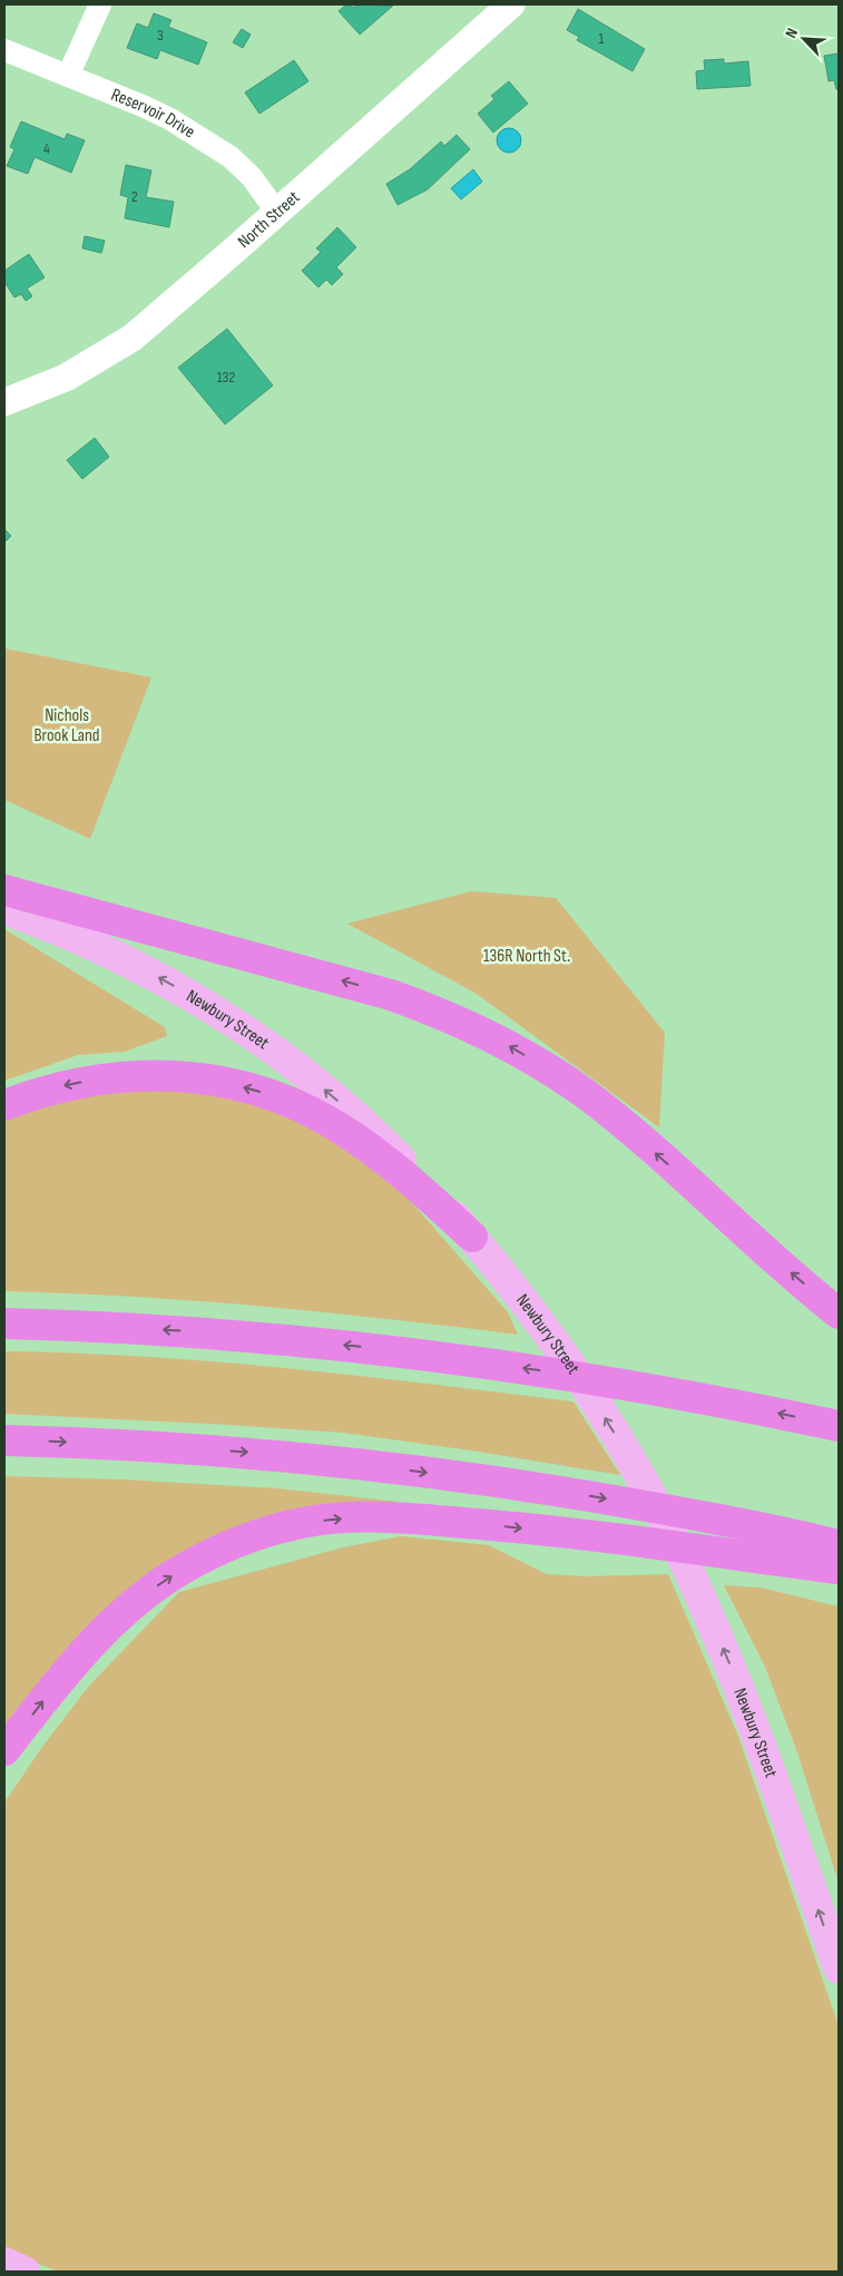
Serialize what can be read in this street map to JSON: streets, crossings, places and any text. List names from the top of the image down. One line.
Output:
{"streets":{"main road":["Newbury Street"],"street":["Reservoir Drive","North Street"]},"crossings":[["Reservoir Drive","North Street"]],"one_way":["Newbury Street"],"parks":["Nichols Brook Land","136R North St."],"house_numbers":["3","1","4","2","132"],"north":"top left"}
